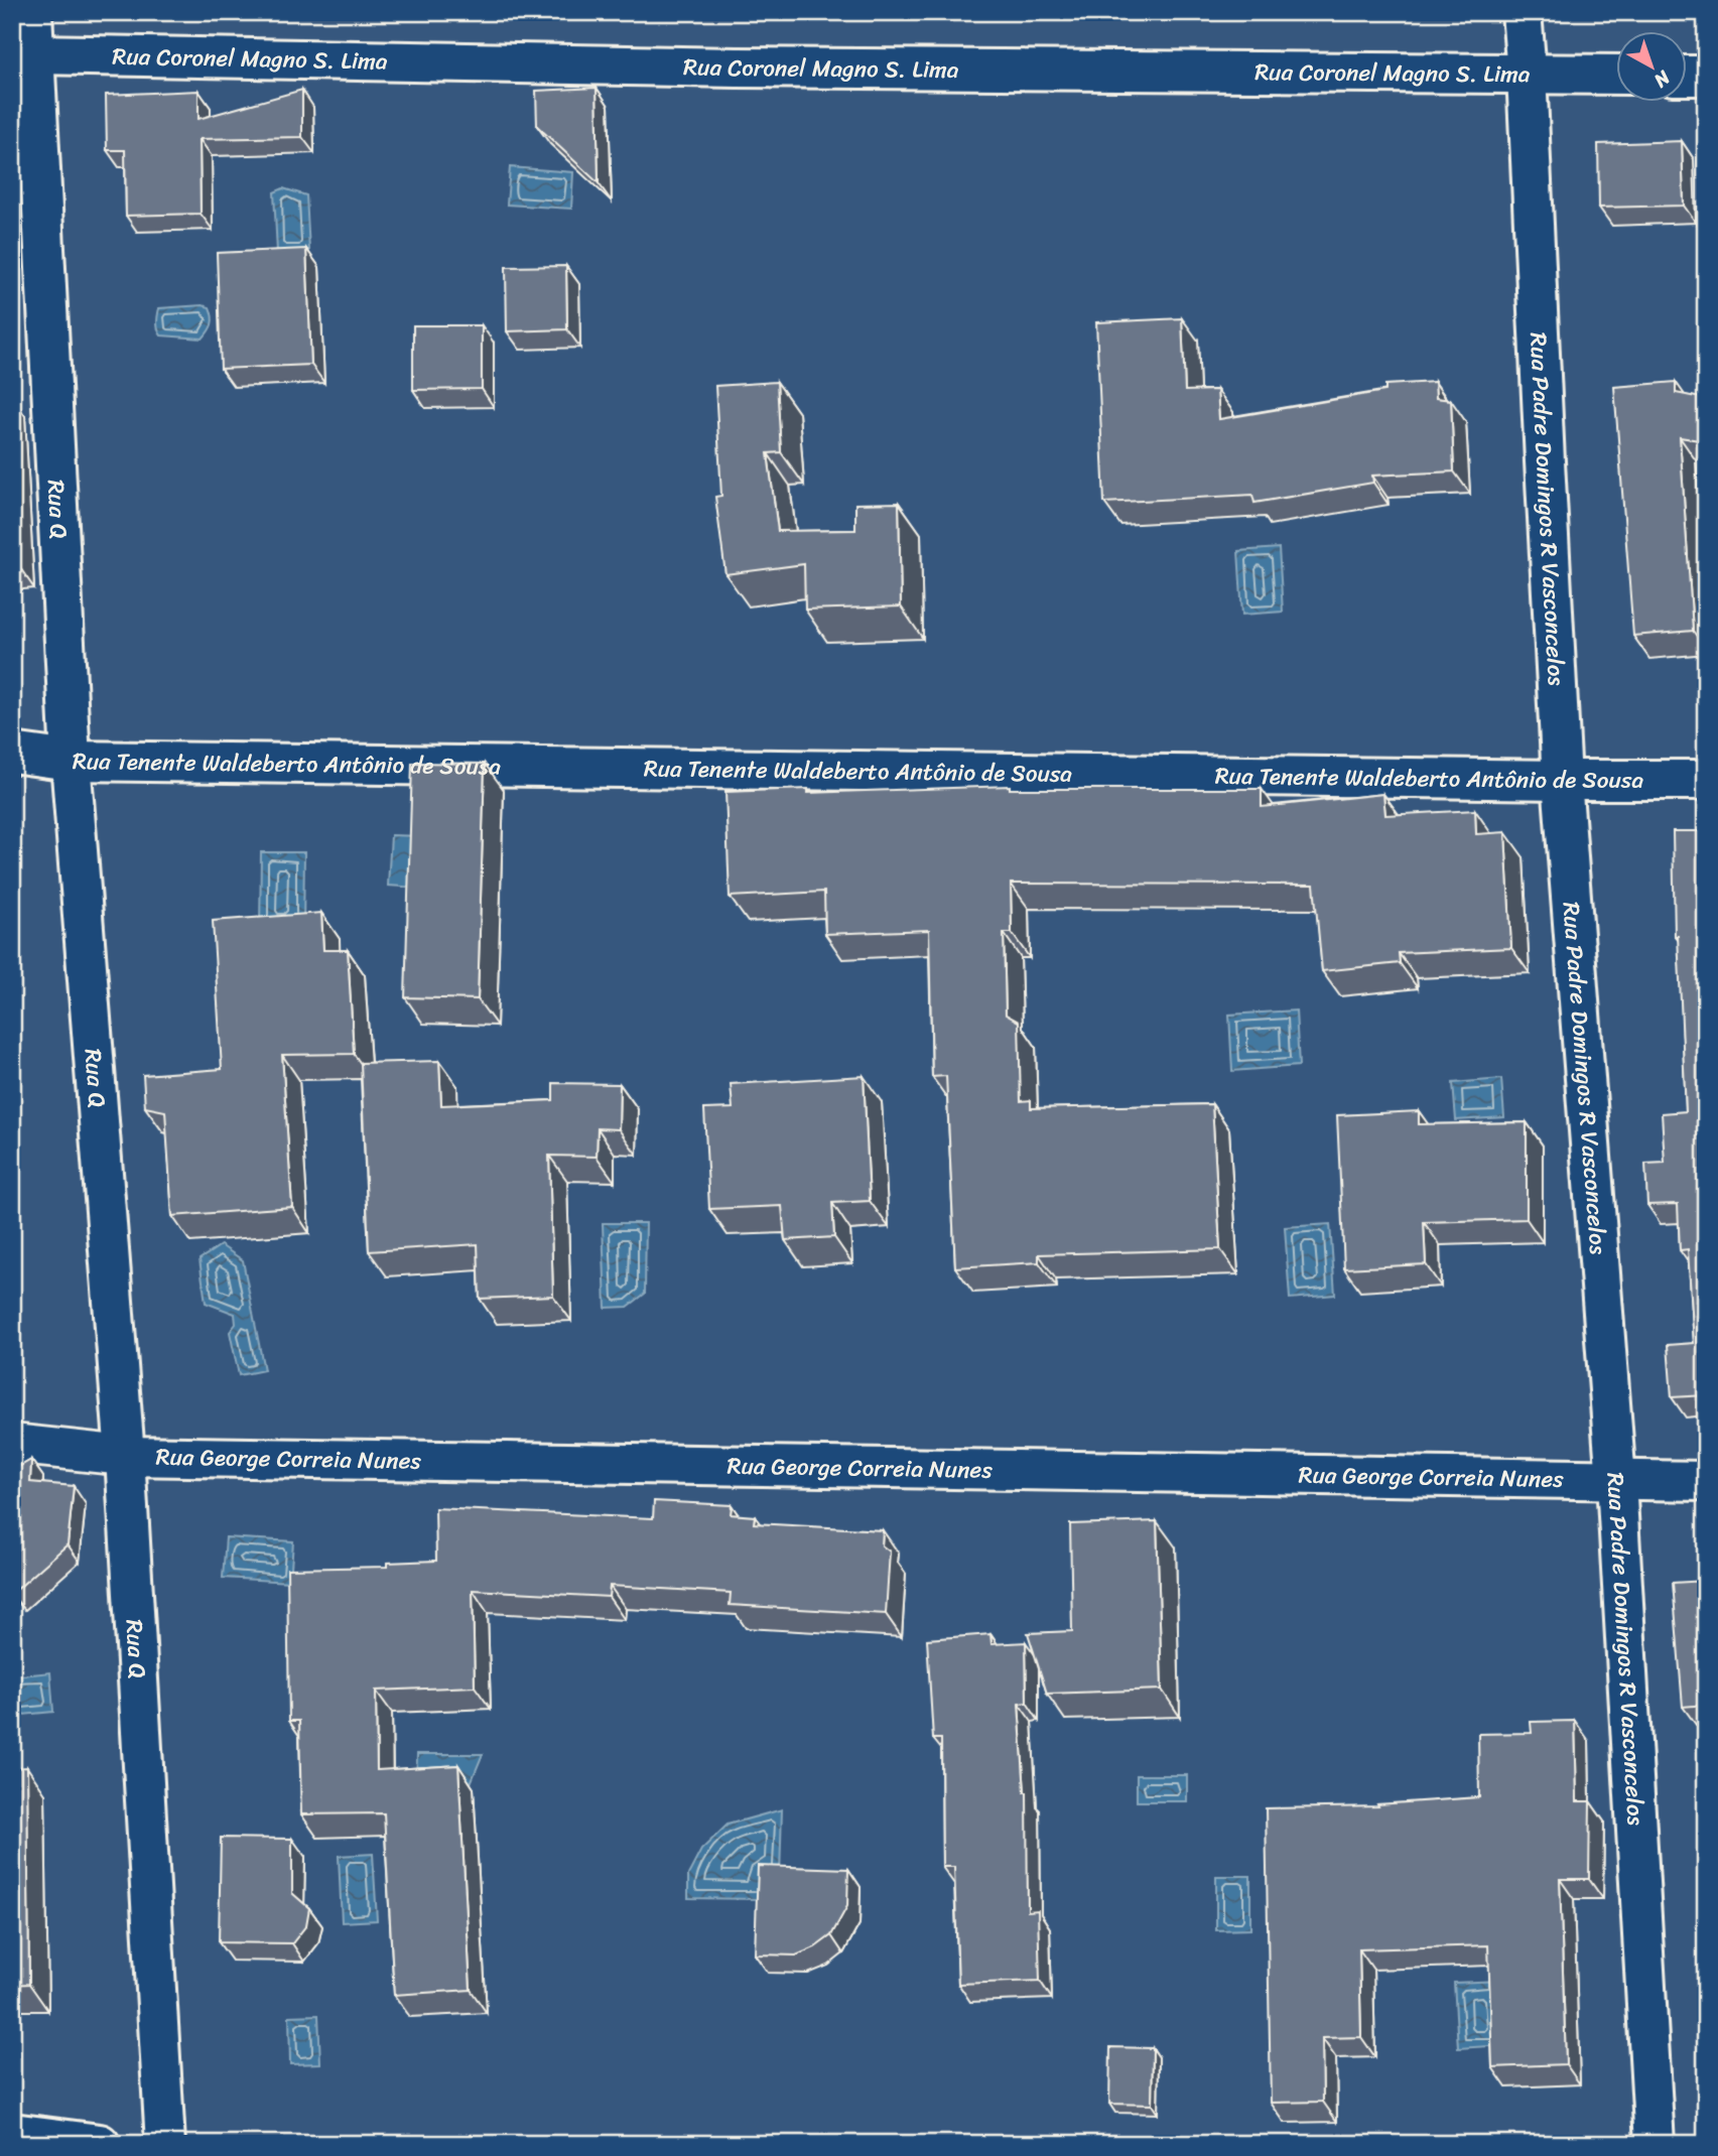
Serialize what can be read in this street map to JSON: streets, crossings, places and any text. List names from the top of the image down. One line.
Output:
{"streets":{"street":["Rua Coronel Magno S. Lima","Rua Q","Rua Padre Domingos R Vasconcelos","Rua Tenente Waldeberto Antônio de Sousa","Rua George Correia Nunes"]},"crossings":[["Rua Coronel Magno S. Lima","Rua Q"],["Rua Coronel Magno S. Lima","Rua Padre Domingos R Vasconcelos"],["Rua Q","Rua Tenente Waldeberto Antônio de Sousa"],["Rua Q","Rua George Correia Nunes"],["Rua Padre Domingos R Vasconcelos","Rua Tenente Waldeberto Antônio de Sousa"],["Rua Padre Domingos R Vasconcelos","Rua George Correia Nunes"]],"north":"bottom right"}
